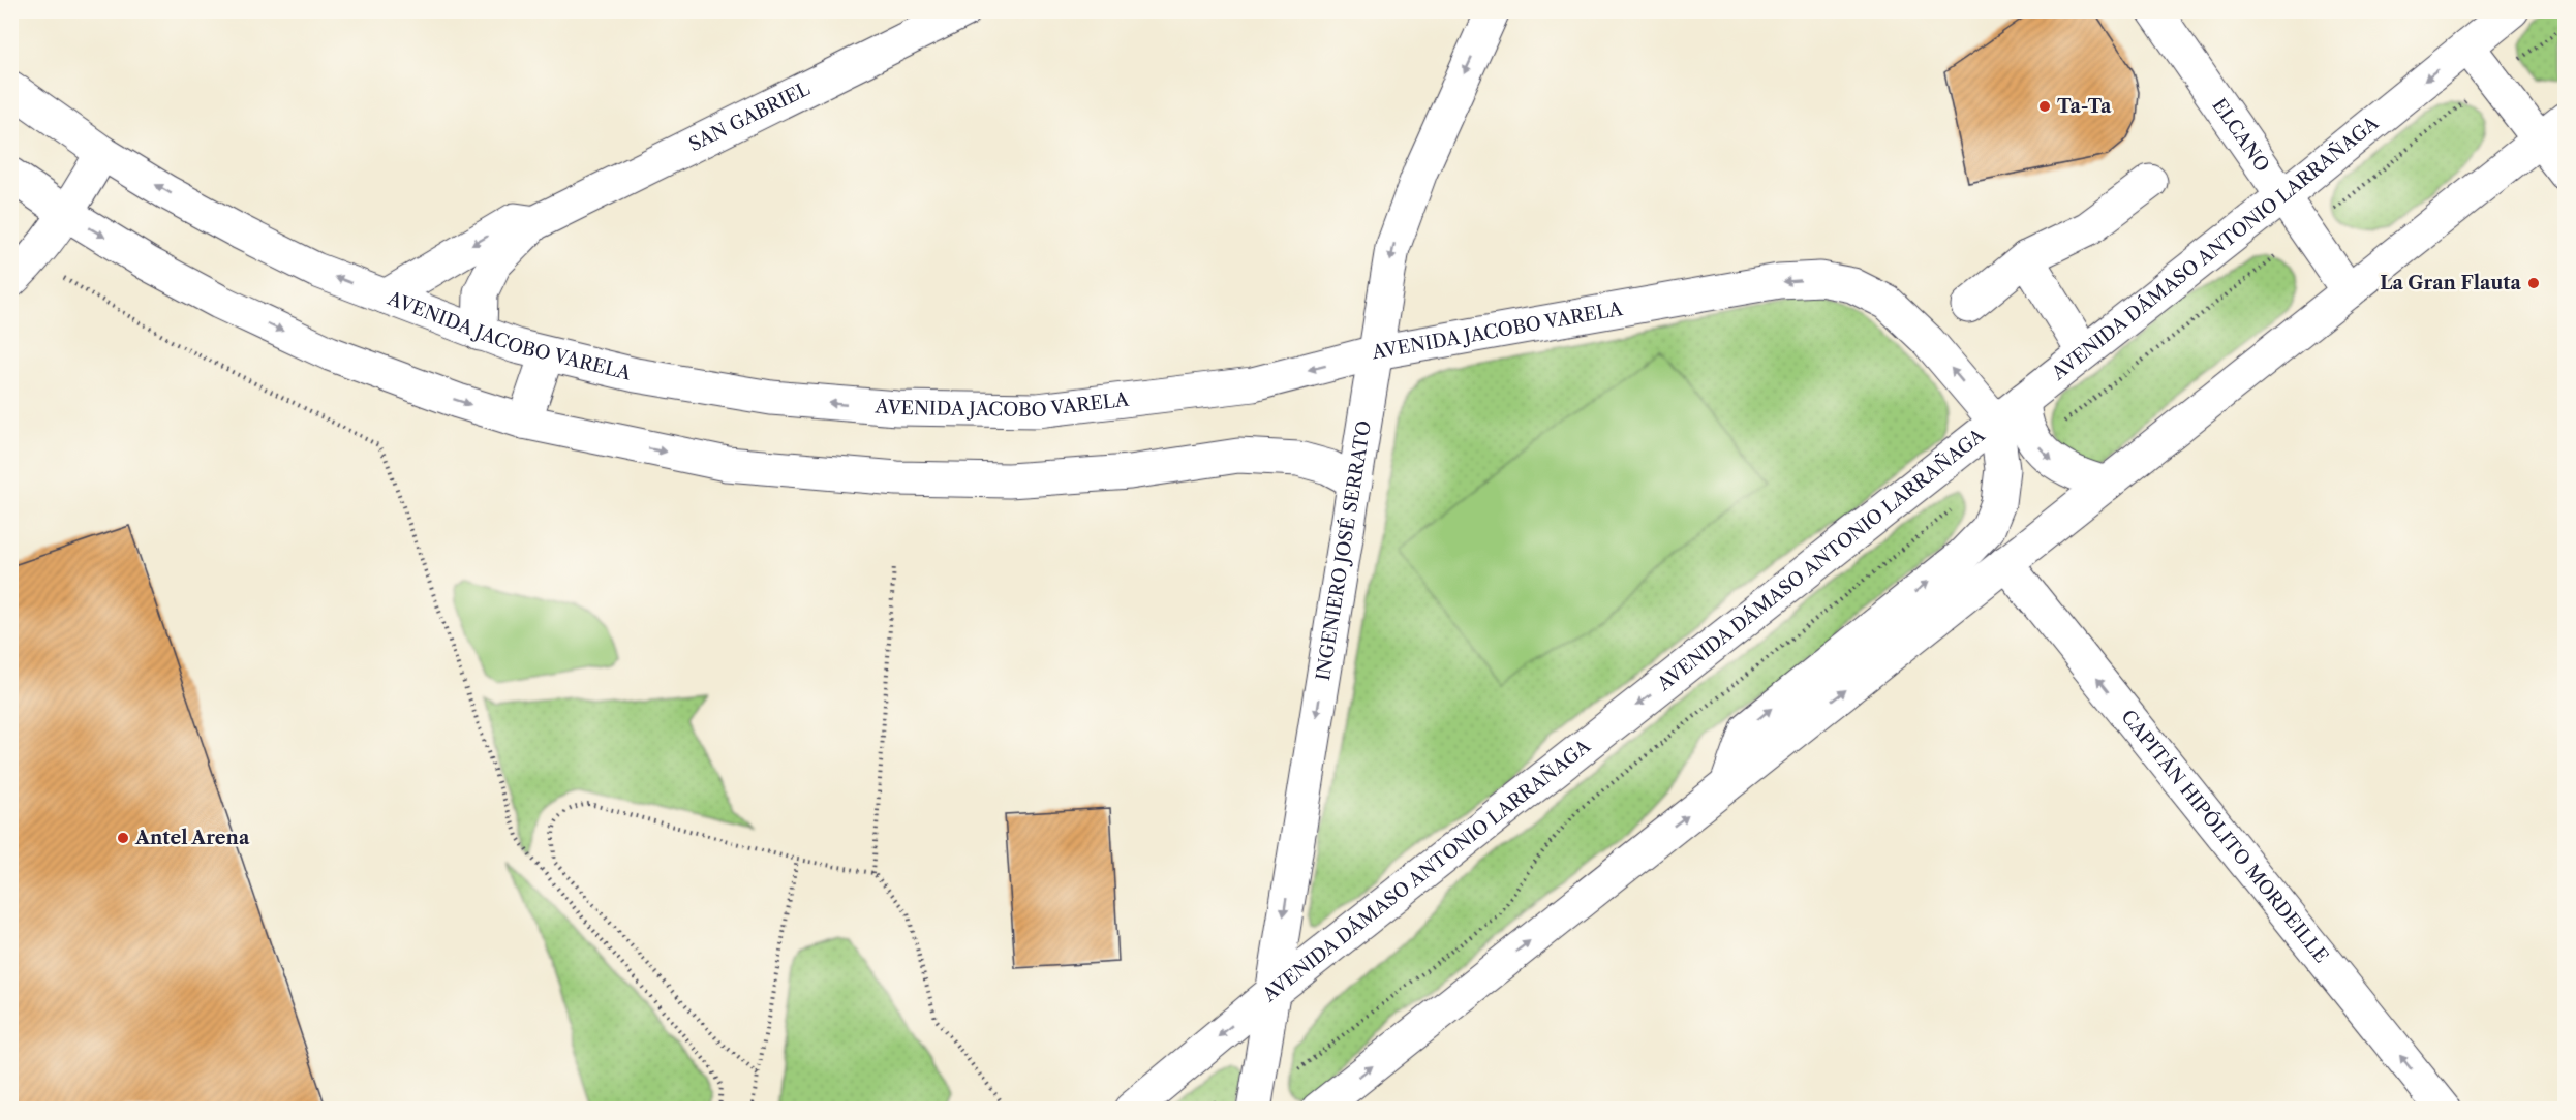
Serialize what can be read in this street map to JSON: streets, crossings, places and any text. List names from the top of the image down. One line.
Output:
{"streets":{"street":["SAN GABRIEL","ELCANO","AVENIDA DÁMASO ANTONIO LARRAÑAGA","AVENIDA JACOBO VARELA","INGENIERO JOSÉ SERRATO","CAPITÁN HIPÓLITO MORDEILLE"]},"crossings":[["SAN GABRIEL","AVENIDA JACOBO VARELA"],["ELCANO","AVENIDA DÁMASO ANTONIO LARRAÑAGA"],["AVENIDA DÁMASO ANTONIO LARRAÑAGA","AVENIDA JACOBO VARELA"],["AVENIDA DÁMASO ANTONIO LARRAÑAGA","INGENIERO JOSÉ SERRATO"],["AVENIDA JACOBO VARELA","INGENIERO JOSÉ SERRATO"]],"one_way":["INGENIERO JOSÉ SERRATO","CAPITÁN HIPÓLITO MORDEILLE"],"places":["Ta-Ta","La Gran Flauta","Antel Arena"]}
